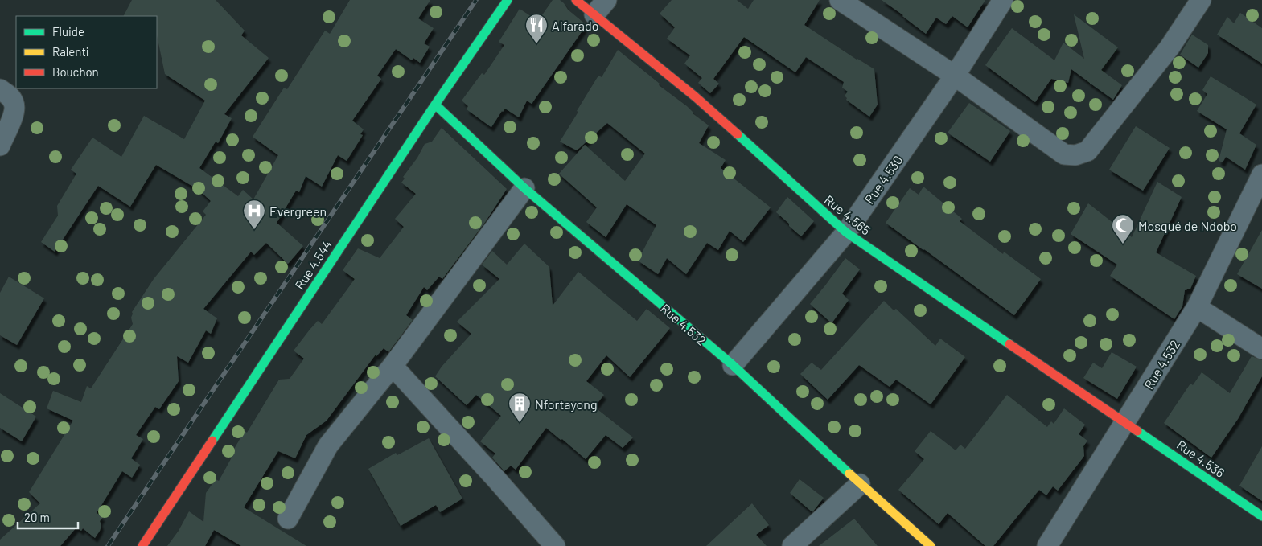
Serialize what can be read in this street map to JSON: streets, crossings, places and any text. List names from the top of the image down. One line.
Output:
{"streets":{"street":["Rue 4.530","Rue 4.565","Rue 4.544","Rue 4.532","Rue 4.536"]},"crossings":[["Rue 4.530","Rue 4.565"],["Rue 4.530","Rue 4.532"],["Rue 4.565","Rue 4.532"],["Rue 4.565","Rue 4.536"],["Rue 4.544","Rue 4.532"],["Rue 4.532","Rue 4.536"]],"places":{"restaurant":["Alfarado"],"hospital":["Evergreen"],"mosque":["Mosqué de Ndobo"],"building":["Nfortayong"]},"legend":["Fluide","Ralenti","Bouchon"],"scale_bar":"20 m"}
